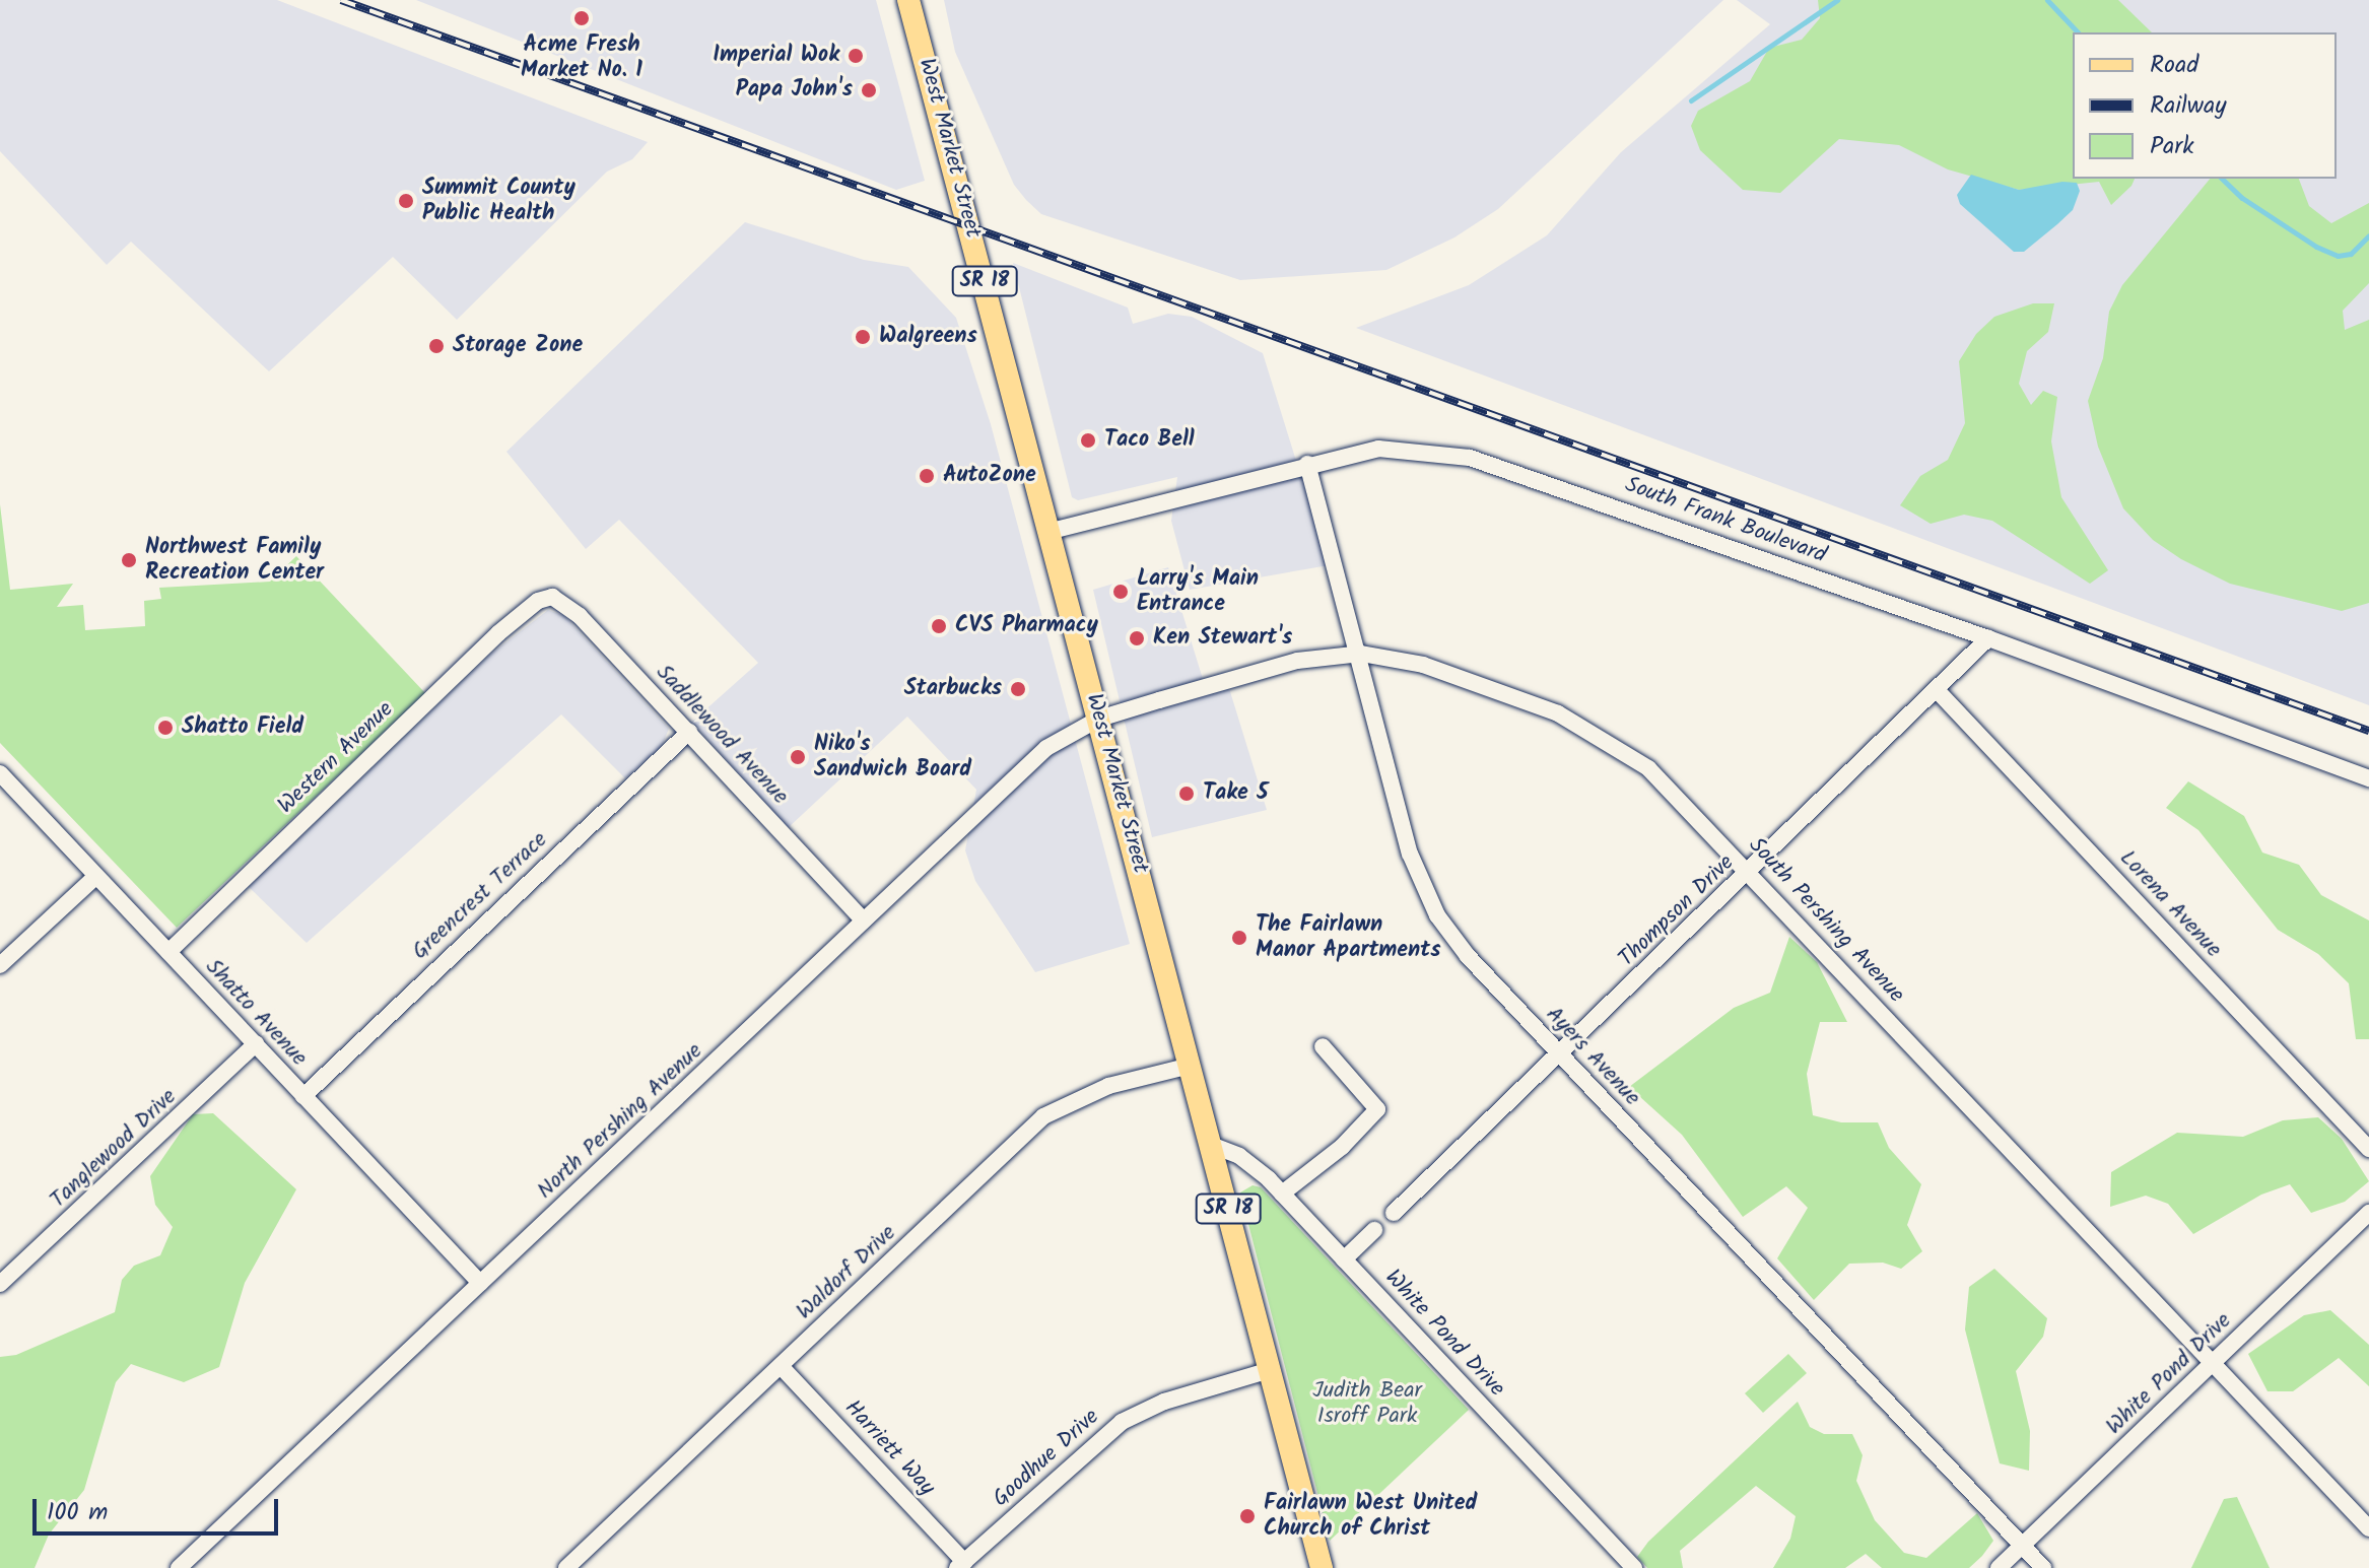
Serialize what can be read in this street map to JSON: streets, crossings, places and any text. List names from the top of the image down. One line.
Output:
{"streets":{"main road":["West Market Street","SR 18"],"street":["South Frank Boulevard","Saddlewood Avenue","Western Avenue","Greencrest Terrace","Lorena Avenue","Thompson Drive","South Pershing Avenue","Shatto Avenue","Ayers Avenue","North Pershing Avenue","Tanglewood Drive","Waldorf Drive","White Pond Drive","Harriett Way","Goodhue Drive"]},"crossings":[["West Market Street","South Frank Boulevard"],["West Market Street","South Pershing Avenue"],["West Market Street","North Pershing Avenue"],["West Market Street","Waldorf Drive"],["West Market Street","White Pond Drive"],["West Market Street","Goodhue Drive"],["South Frank Boulevard","Thompson Drive"],["South Frank Boulevard","Ayers Avenue"],["Saddlewood Avenue","Western Avenue"],["Saddlewood Avenue","Greencrest Terrace"],["Saddlewood Avenue","North Pershing Avenue"],["Western Avenue","Shatto Avenue"],["Greencrest Terrace","Shatto Avenue"],["Lorena Avenue","Thompson Drive"],["Thompson Drive","South Pershing Avenue"],["Thompson Drive","Ayers Avenue"],["South Pershing Avenue","Ayers Avenue"],["South Pershing Avenue","North Pershing Avenue"],["South Pershing Avenue","White Pond Drive"],["Shatto Avenue","North Pershing Avenue"],["Shatto Avenue","Tanglewood Drive"],["Ayers Avenue","White Pond Drive"],["Waldorf Drive","Harriett Way"],["Harriett Way","Goodhue Drive"]],"parks":["Judith Bear Isroff Park"],"places":["Acme Fresh Market No. 1","Imperial Wok","Papa John's","Summit County Public Health","Walgreens","Storage Zone","Taco Bell","AutoZone","Northwest Family Recreation Center","Larry's Main Entrance","CVS Pharmacy","Ken Stewart's","Starbucks","Shatto Field","Niko's Sandwich Board","Take 5","The Fairlawn Manor Apartments","Fairlawn West United Church of Christ"],"legend":["Road","Railway","Park"],"scale_bar":"100 m"}
